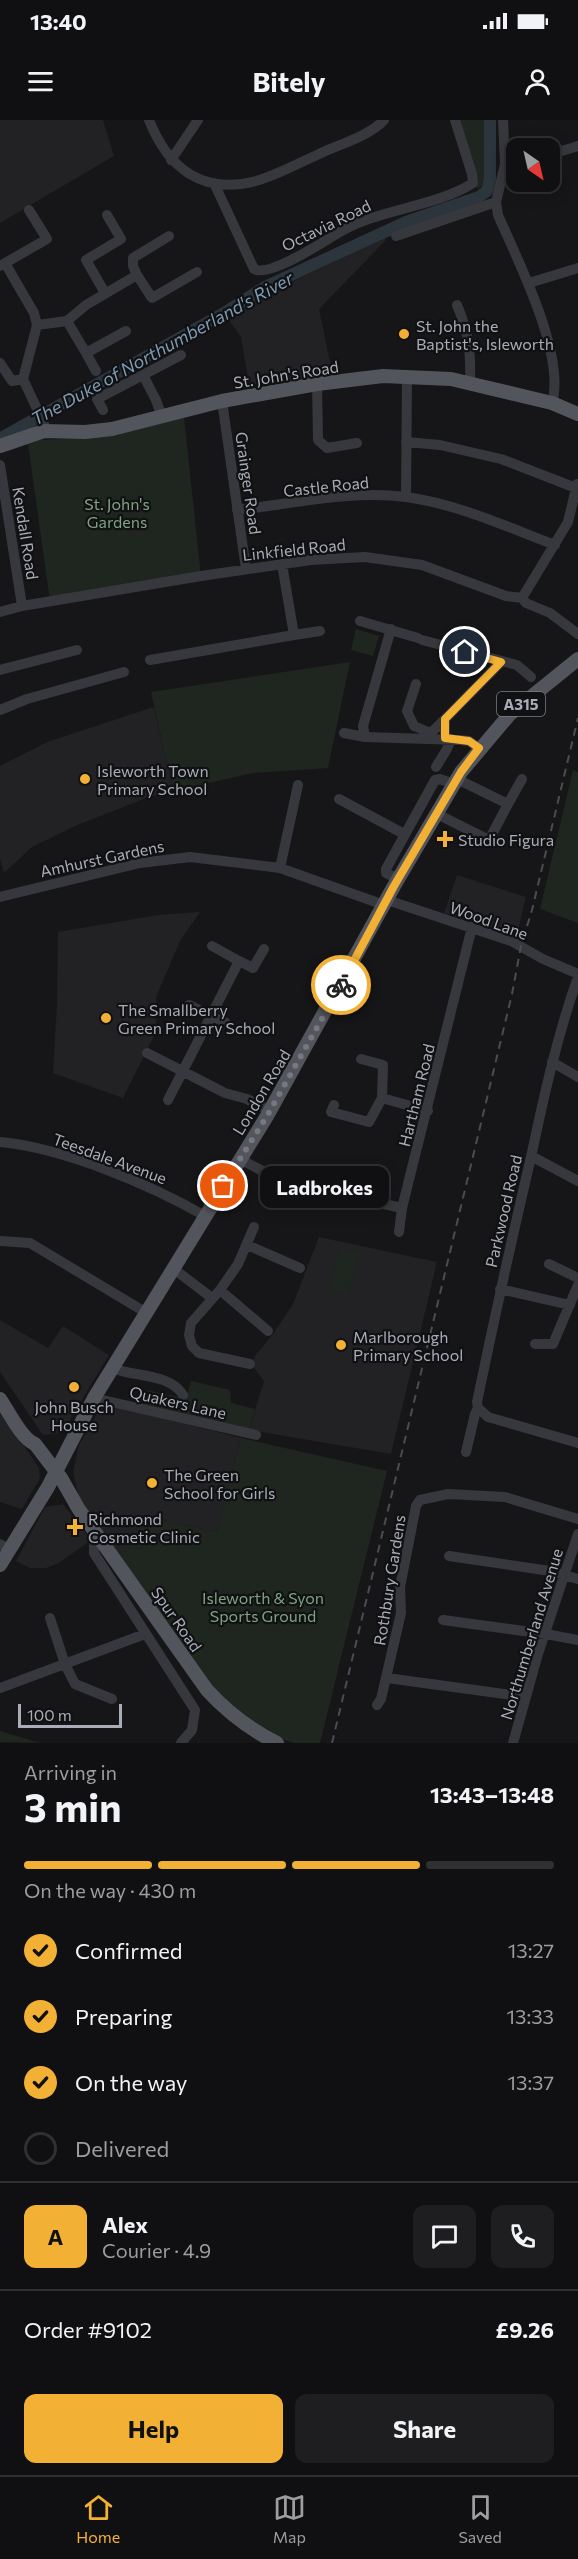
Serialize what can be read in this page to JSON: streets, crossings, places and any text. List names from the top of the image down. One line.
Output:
{"streets":{"main road":["St. John's Road","A315","London Road","Spur Road"],"street":["Octavia Road","Grainger Road","Castle Road","Kendall Road","Linkfield Road","Amhurst Gardens","Wood Lane","Hartham Road","Teesdale Avenue","Parkwood Road","Quakers Lane","Rothbury Gardens","Northumberland Avenue"]},"crossings":[["St. John's Road","Grainger Road"],["Grainger Road","Castle Road"],["Grainger Road","Linkfield Road"],["Kendall Road","Linkfield Road"],["Amhurst Gardens","Wood Lane"],["Amhurst Gardens","London Road"],["Wood Lane","London Road"],["Wood Lane","Hartham Road"],["Wood Lane","Parkwood Road"],["London Road","Teesdale Avenue"],["London Road","Quakers Lane"],["London Road","Spur Road"]],"water":["The Duke of Northumberland's River"],"parks":["St. John's Gardens","Isleworth & Syon Sports Ground"],"places":{"other":["St. John the Baptist's, Isleworth","Isleworth Town Primary School","The Smallberry Green Primary School","Ladbrokes","Marlborough Primary School","John Busch House","The Green School for Girls"],"health":["Studio Figura","Richmond Cosmetic Clinic"]},"scale_bar":"100 m","north":"bottom right","page":{"status":"13:40","header":"Bitely","bubble":"Ladbrokes","scale":"100 m","heading":["3 min","Arriving in","13:43–13:48"],"panel":["Alex","Courier · 4.9","Order #9102","£9.26"],"bar":"On the way · 430 m","list":[["Confirmed","13:27"],["Preparing","13:33"],["On the way","13:37"],"Delivered"],"round":"A","buttons":["Help","Share"],"tabs":["Home","Map","Saved"]}}
